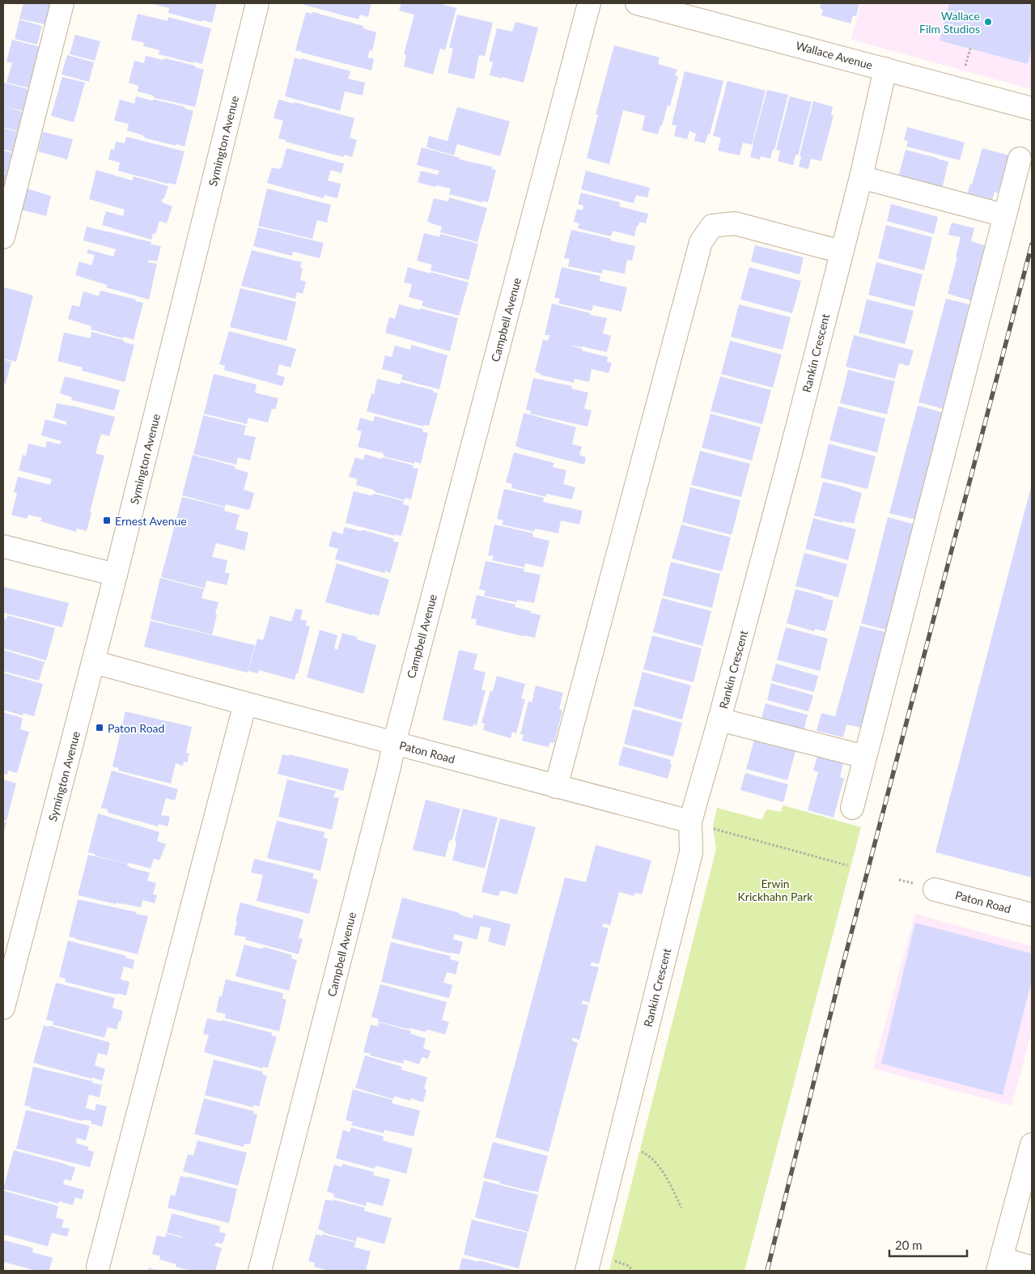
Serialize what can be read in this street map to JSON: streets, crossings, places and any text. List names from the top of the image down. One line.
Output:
{"streets":{"street":["Wallace Avenue","Symington Avenue","Campbell Avenue","Rankin Crescent","Paton Road"]},"crossings":[["Wallace Avenue","Rankin Crescent"],["Symington Avenue","Paton Road"],["Campbell Avenue","Paton Road"],["Rankin Crescent","Paton Road"]],"parks":["Erwin Krickhahn Park"],"places":{"other":["Wallace Film Studios"],"transit":["Ernest Avenue","Paton Road"]},"scale_bar":"20 m"}
